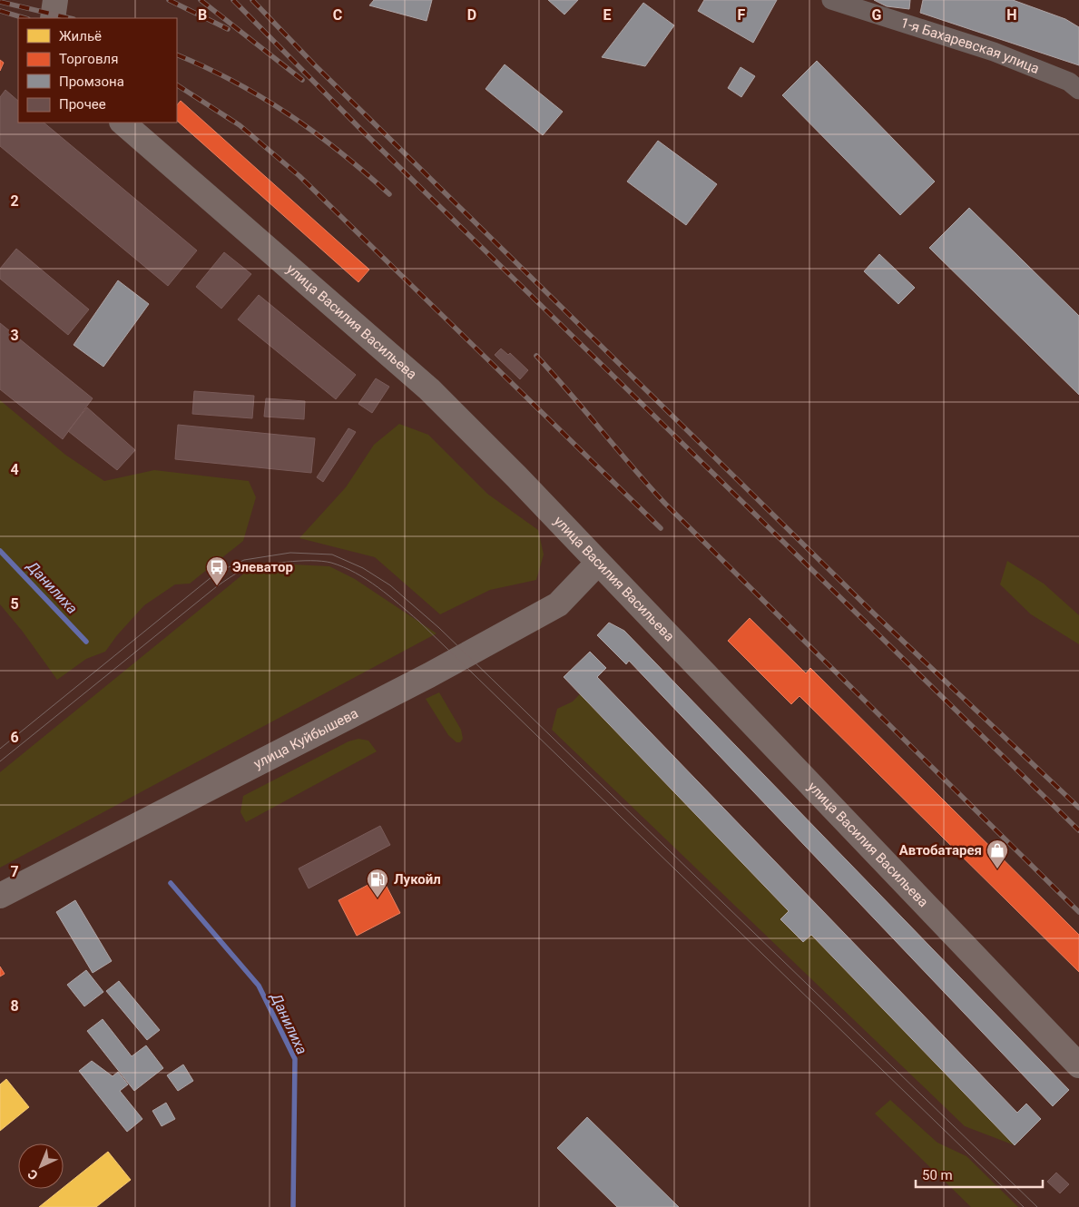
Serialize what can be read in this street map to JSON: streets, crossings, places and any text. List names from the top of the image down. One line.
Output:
{"streets":{"main road":["улица Василия Васильева","улица Куйбышева"],"street":["1-я Бахаревская улица"]},"crossings":[["улица Василия Васильева","улица Куйбышева"]],"water":["Данилиха"],"places":{"bus stop":["Элеватор"],"shop":["Автобатарея"],"fuel station":["Лукойл"]},"legend":["Жильё","Торговля","Промзона","Прочее"],"scale_bar":"50 m","north":"bottom left","grid":{"columns":["B","C","D","E","F","G","H"],"rows":["2","3","4","5","6","7","8"]}}
